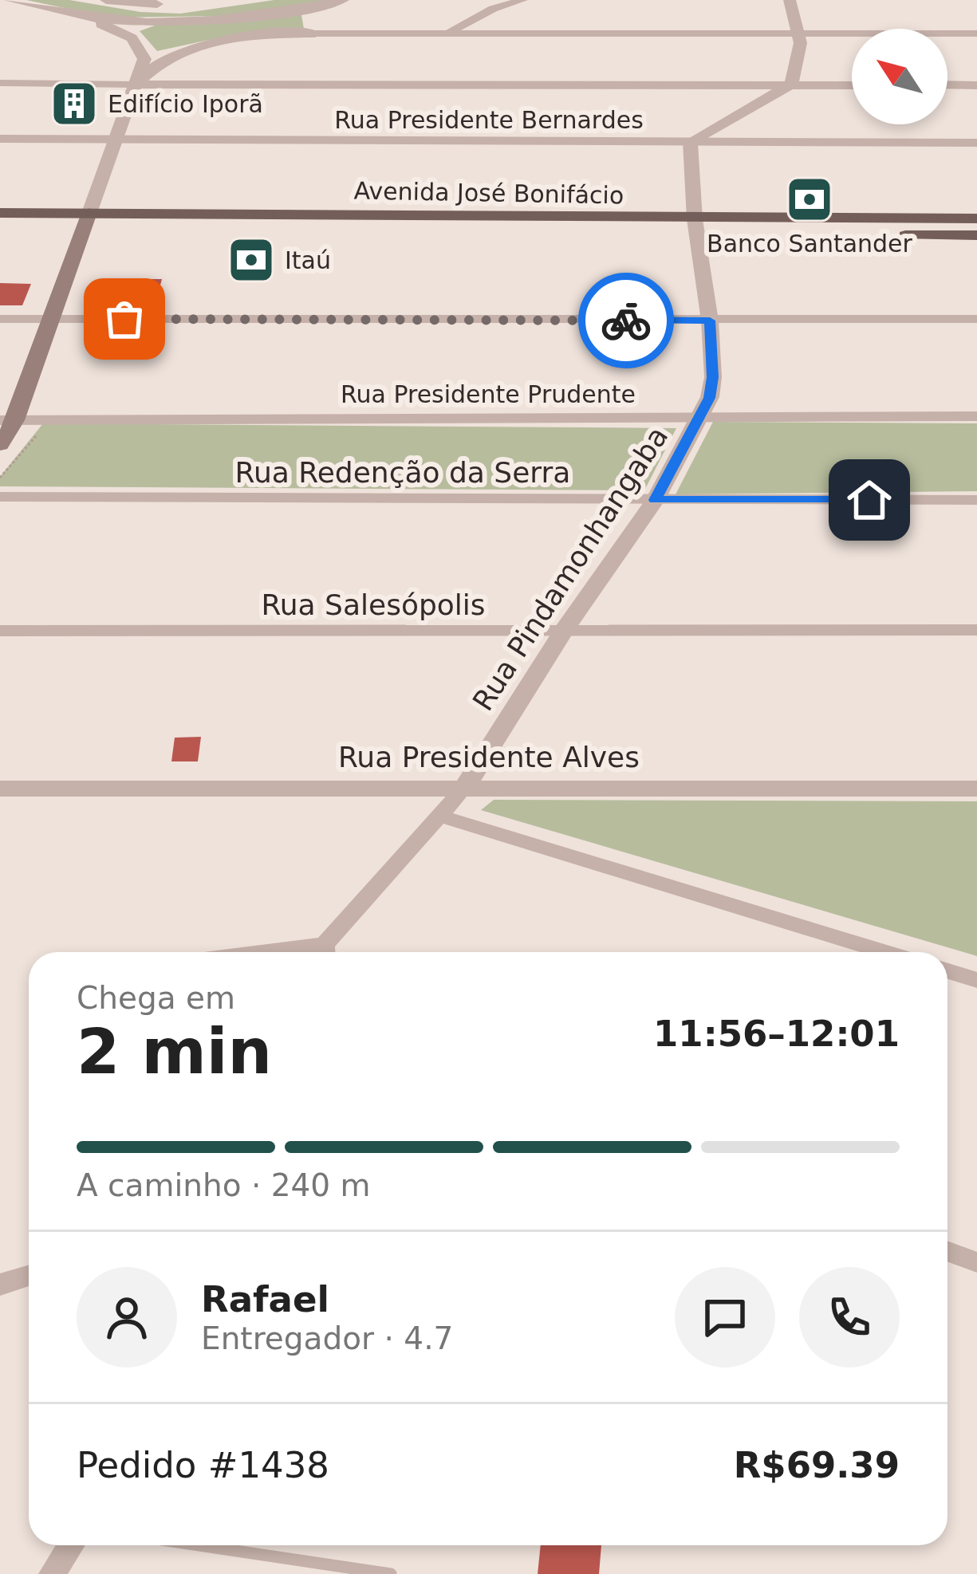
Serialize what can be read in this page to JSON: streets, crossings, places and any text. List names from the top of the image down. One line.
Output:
{"streets":{"main road":["Avenida José Bonifácio"],"street":["Rua Presidente Bernardes","Rua Presidente Prudente","Rua Redenção da Serra","Rua Pindamonhangaba","Rua Salesópolis","Rua Presidente Alves"]},"crossings":[["Rua Presidente Bernardes","Rua Pindamonhangaba"],["Avenida José Bonifácio","Rua Pindamonhangaba"],["Rua Presidente Prudente","Rua Pindamonhangaba"],["Rua Redenção da Serra","Rua Pindamonhangaba"],["Rua Pindamonhangaba","Rua Salesópolis"],["Rua Pindamonhangaba","Rua Presidente Alves"]],"places":{"building":["Edifício Iporã"],"bank":["Banco Santander","Itaú"]},"north":"top left","page":{"heading":["2 min","Chega em","11:56–12:01"],"panel":["Rafael","Entregador · 4.7","Pedido #1438","R$69.39"],"bar":"A caminho · 240 m"}}
